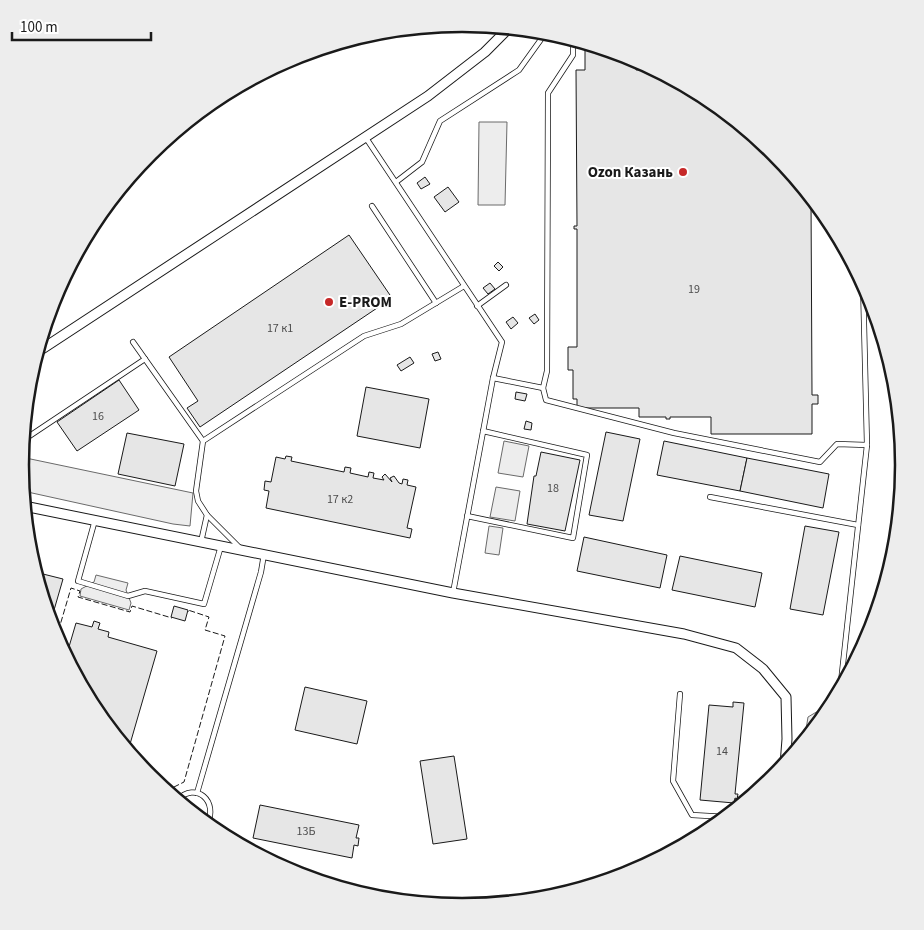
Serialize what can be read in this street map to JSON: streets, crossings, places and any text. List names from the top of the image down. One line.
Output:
{"places":["Ozon Казань","E-PROM"],"house_numbers":["19","17 к1","16","18","17 к2","14","13Б"],"scale_bar":"100 m"}
